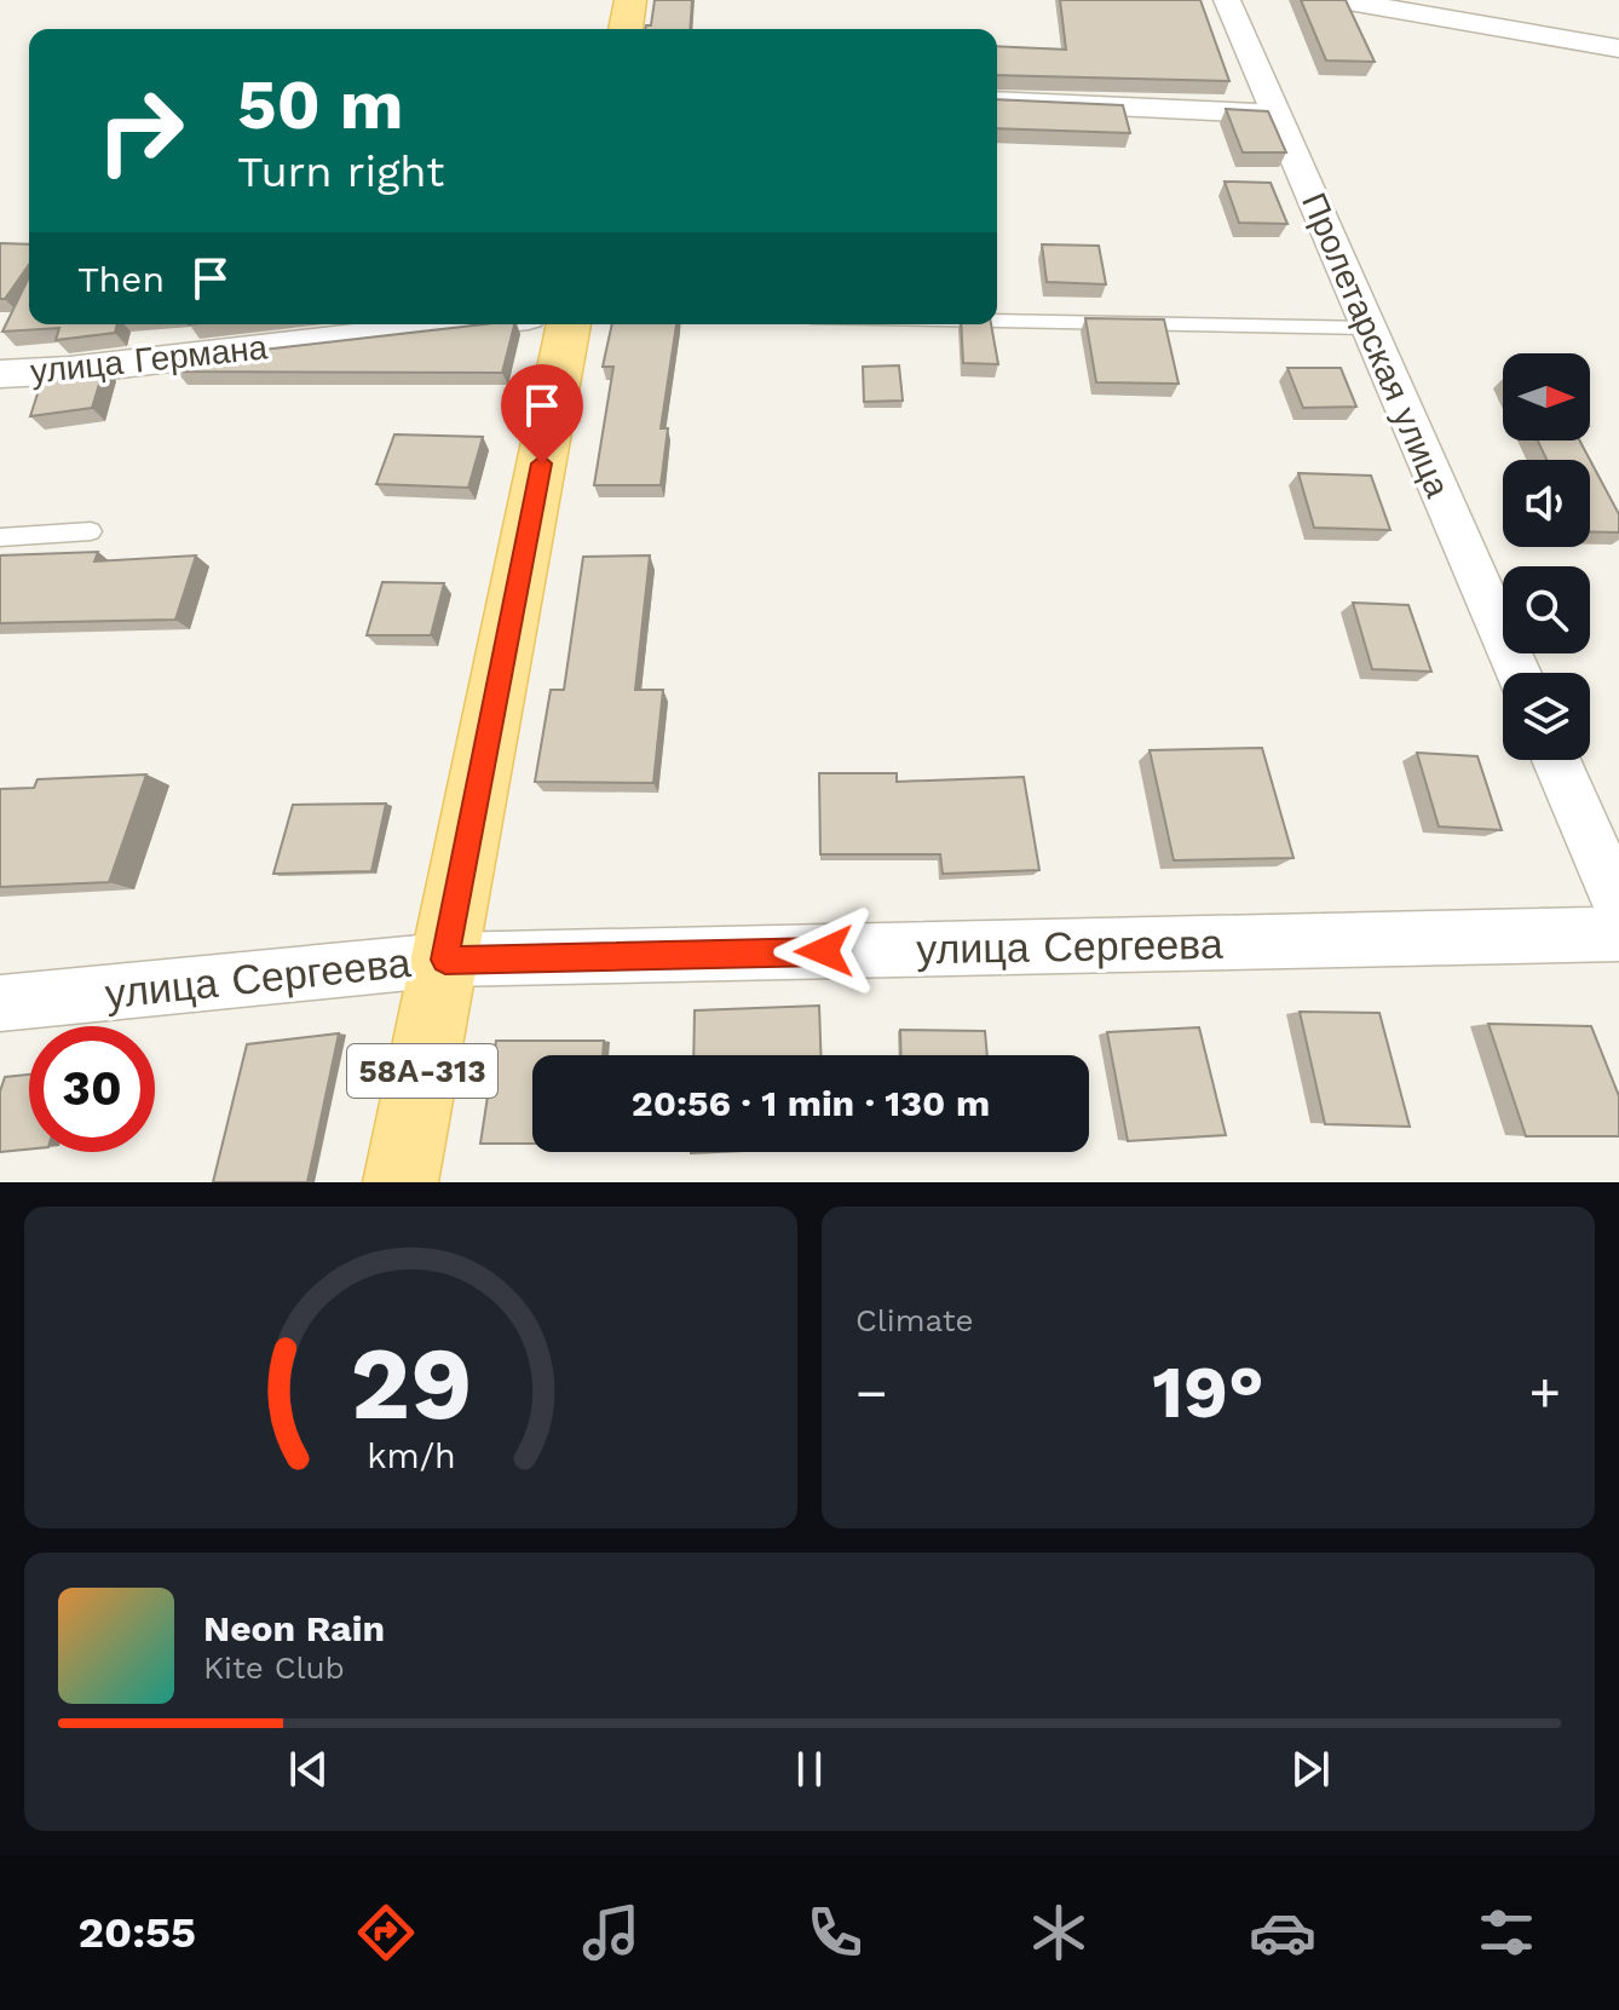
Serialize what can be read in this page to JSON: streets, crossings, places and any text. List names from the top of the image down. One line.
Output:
{"streets":{"main road":["58А-313"],"street":["Пролетарская улица","улица Германа","улица Сергеева"]},"crossings":[["улица Сергеева","58А-313"]],"north":"right","page":{"turn":["50 m","Turn right"],"then":"Then","limit":"30","trip":"20:56 · 1 min · 130 m","tile":"Climate","heat":["−","19°","+"],"song":["Neon Rain","Kite Club"],"tabs":"20:55","gauge":["29","km/h"]}}
